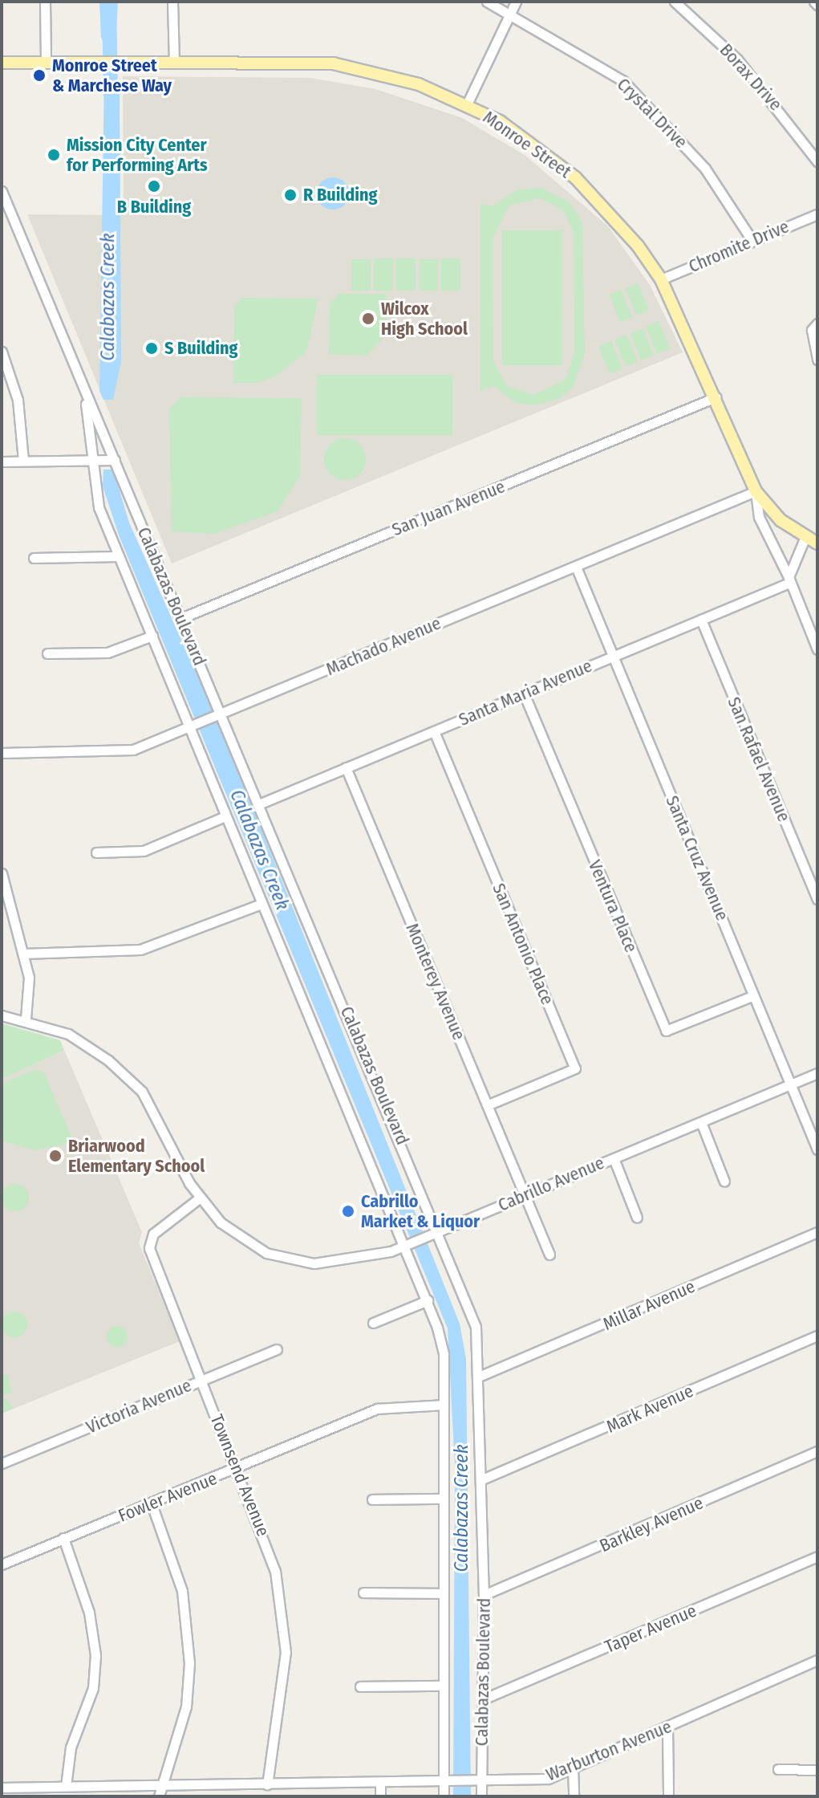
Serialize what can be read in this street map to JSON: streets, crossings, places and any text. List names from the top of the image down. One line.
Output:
{"streets":{"main road":["Monroe Street"],"street":["Borax Drive","Crystal Drive","Chromite Drive","San Juan Avenue","Calabazas Boulevard","Machado Avenue","Santa Maria Avenue","San Rafael Avenue","Santa Cruz Avenue","Ventura Place","San Antonio Place","Monterey Avenue","Cabrillo Avenue","Millar Avenue","Victoria Avenue","Mark Avenue","Townsend Avenue","Fowler Avenue","Barkley Avenue","Taper Avenue","Warburton Avenue"]},"crossings":[["Crystal Drive","Chromite Drive"],["Monroe Street","Chromite Drive"],["Monroe Street","San Juan Avenue"],["Monroe Street","Machado Avenue"],["San Juan Avenue","Calabazas Boulevard"],["Calabazas Boulevard","Machado Avenue"],["Calabazas Boulevard","Santa Maria Avenue"],["Calabazas Boulevard","Cabrillo Avenue"],["Calabazas Boulevard","Millar Avenue"],["Calabazas Boulevard","Mark Avenue"],["Calabazas Boulevard","Fowler Avenue"],["Calabazas Boulevard","Barkley Avenue"],["Calabazas Boulevard","Taper Avenue"],["Calabazas Boulevard","Warburton Avenue"],["Machado Avenue","Santa Cruz Avenue"],["Santa Maria Avenue","San Rafael Avenue"],["Santa Maria Avenue","Santa Cruz Avenue"],["Santa Maria Avenue","Ventura Place"],["Santa Maria Avenue","San Antonio Place"],["Santa Maria Avenue","Monterey Avenue"],["Santa Cruz Avenue","Ventura Place"],["Santa Cruz Avenue","Cabrillo Avenue"],["San Antonio Place","Monterey Avenue"],["Monterey Avenue","Cabrillo Avenue"],["Cabrillo Avenue","Townsend Avenue"],["Victoria Avenue","Townsend Avenue"],["Townsend Avenue","Fowler Avenue"],["Townsend Avenue","Warburton Avenue"]],"water":["Calabazas Creek"],"places":["Monroe Street & Marchese Way","Mission City Center for Performing Arts","B Building","R Building","Wilcox High School","S Building","Briarwood Elementary School","Cabrillo Market & Liquor"]}
